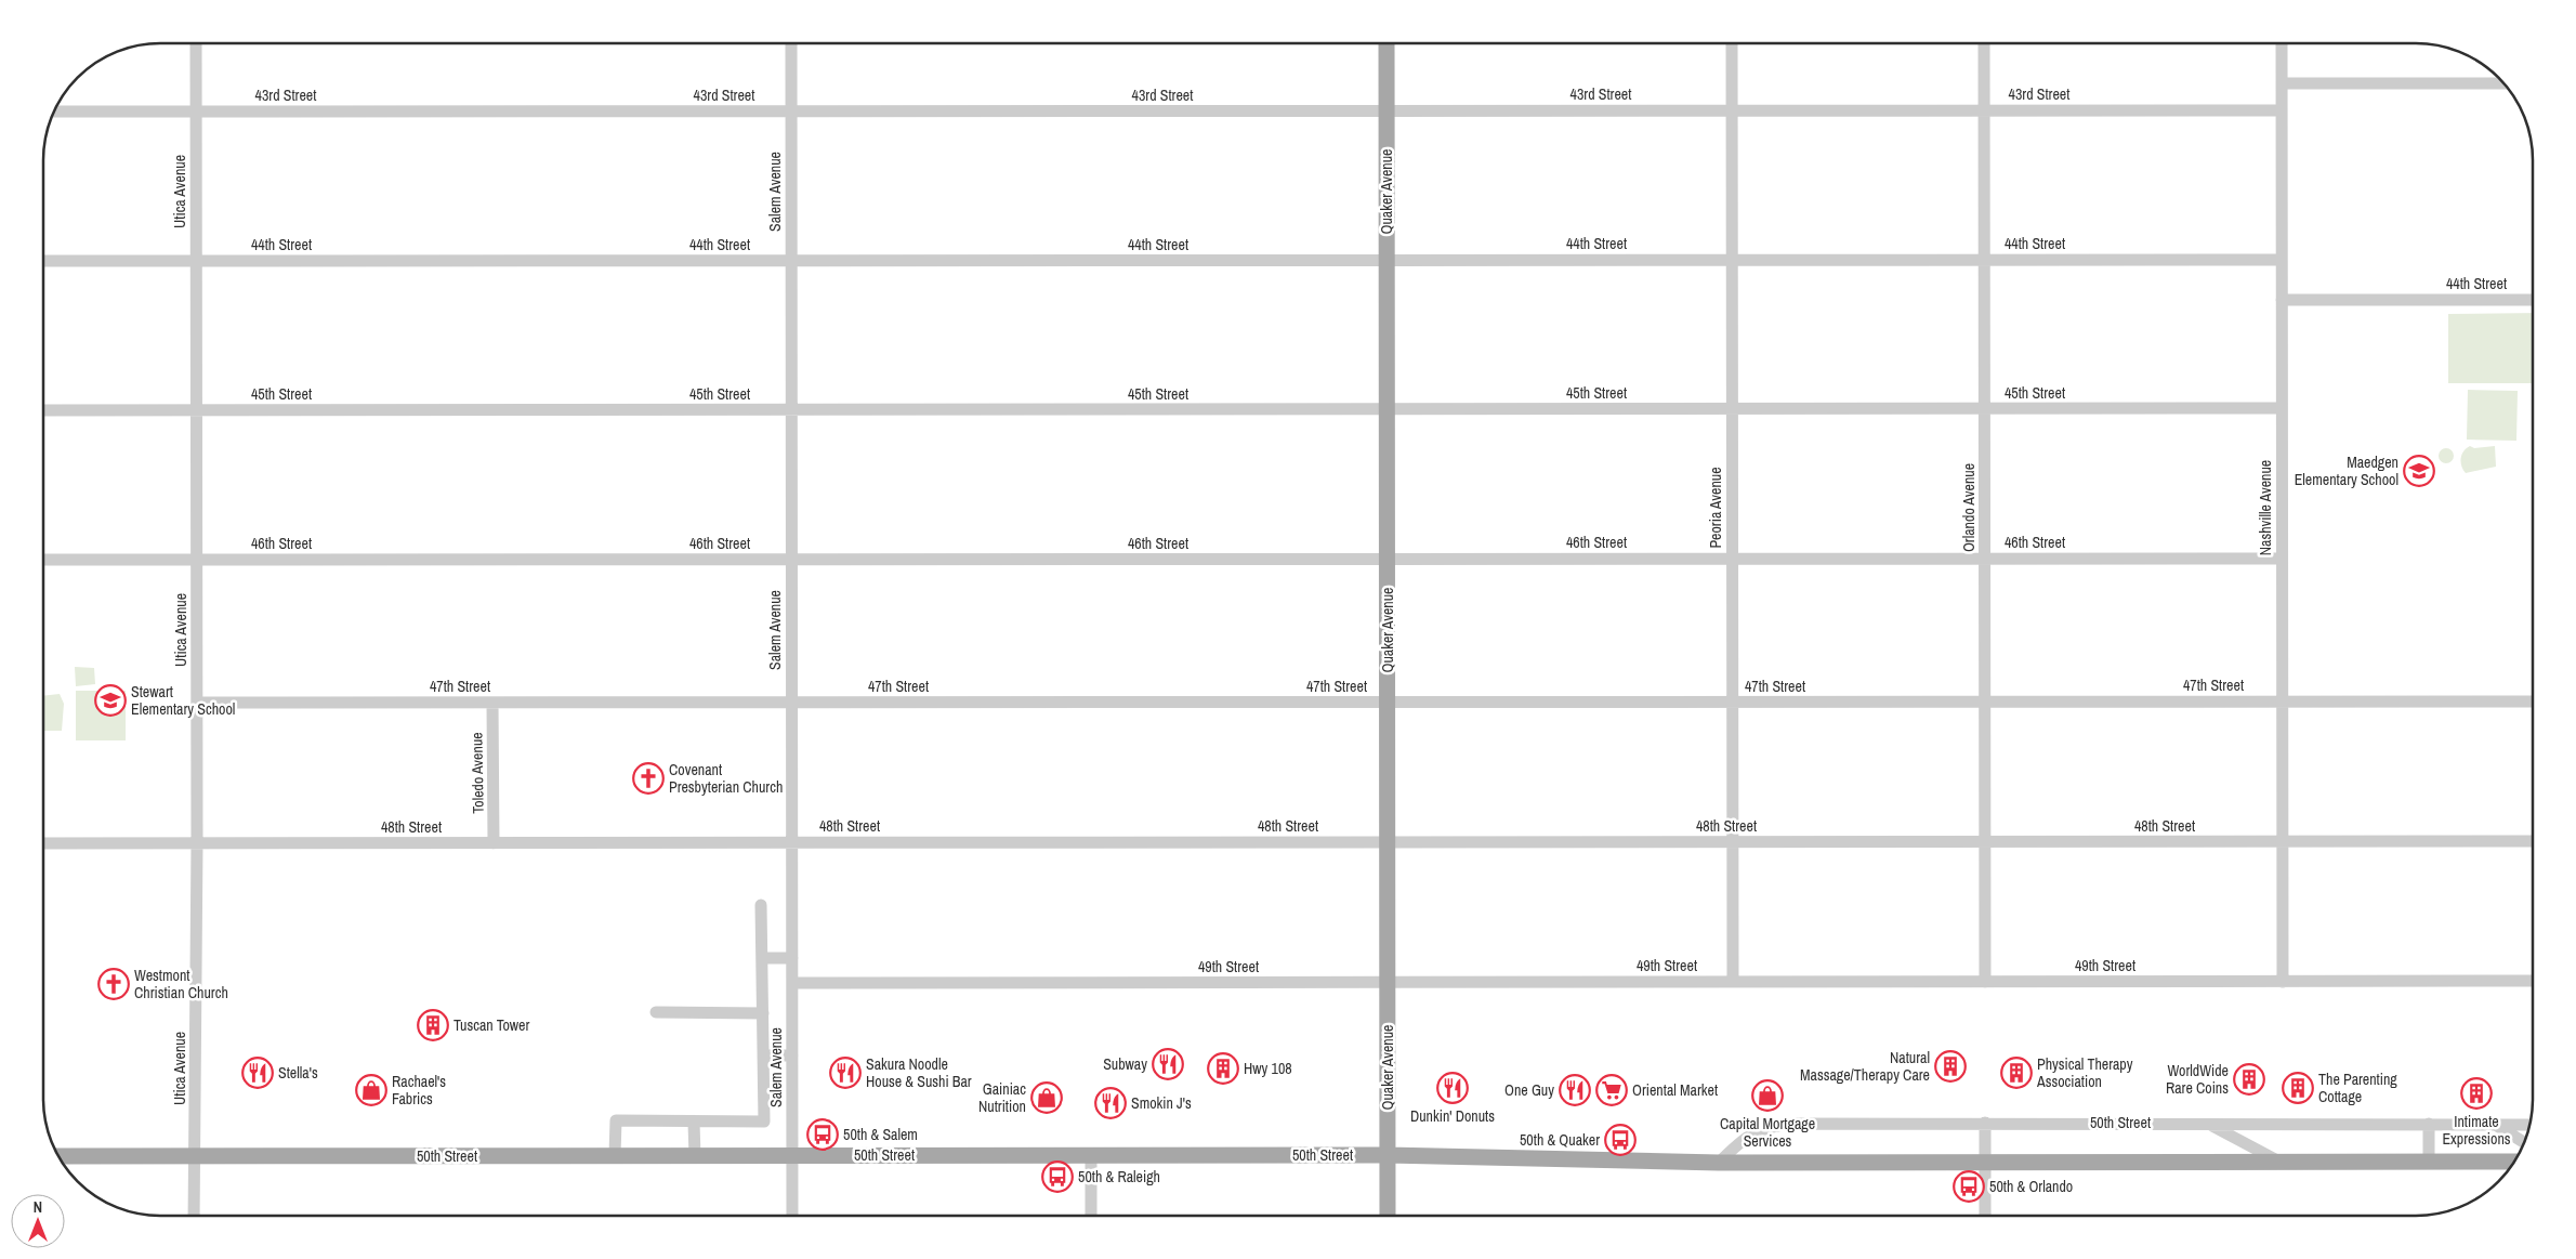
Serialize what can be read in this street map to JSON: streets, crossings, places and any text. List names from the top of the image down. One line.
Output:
{"streets":{"main road":["Quaker Avenue","50th Street"],"street":["43rd Street","Utica Avenue","Salem Avenue","44th Street","45th Street","Peoria Avenue","Orlando Avenue","Nashville Avenue","46th Street","47th Street","Toledo Avenue","48th Street","49th Street"]},"crossings":[["43rd Street","Utica Avenue"],["43rd Street","Salem Avenue"],["43rd Street","Quaker Avenue"],["43rd Street","Peoria Avenue"],["43rd Street","Orlando Avenue"],["43rd Street","Nashville Avenue"],["Utica Avenue","44th Street"],["Utica Avenue","45th Street"],["Utica Avenue","46th Street"],["Utica Avenue","47th Street"],["Utica Avenue","48th Street"],["Utica Avenue","50th Street"],["Salem Avenue","44th Street"],["Salem Avenue","45th Street"],["Salem Avenue","46th Street"],["Salem Avenue","47th Street"],["Salem Avenue","48th Street"],["Salem Avenue","49th Street"],["Salem Avenue","50th Street"],["Quaker Avenue","44th Street"],["Quaker Avenue","45th Street"],["Quaker Avenue","46th Street"],["Quaker Avenue","47th Street"],["Quaker Avenue","48th Street"],["Quaker Avenue","49th Street"],["Quaker Avenue","50th Street"],["44th Street","Peoria Avenue"],["44th Street","Orlando Avenue"],["44th Street","Nashville Avenue"],["45th Street","Peoria Avenue"],["45th Street","Orlando Avenue"],["45th Street","Nashville Avenue"],["Peoria Avenue","46th Street"],["Peoria Avenue","47th Street"],["Peoria Avenue","48th Street"],["Peoria Avenue","49th Street"],["Orlando Avenue","46th Street"],["Orlando Avenue","47th Street"],["Orlando Avenue","48th Street"],["Orlando Avenue","49th Street"],["Nashville Avenue","46th Street"],["Nashville Avenue","47th Street"],["Nashville Avenue","48th Street"],["Nashville Avenue","49th Street"],["47th Street","Toledo Avenue"],["Toledo Avenue","48th Street"]],"places":{"school or university":["Maedgen Elementary School","Stewart Elementary School"],"church":["Covenant Presbyterian Church","Westmont Christian Church"],"building":["Tuscan Tower","Natural Massage/Therapy Care","Hwy 108","Physical Therapy Association","WorldWide Rare Coins","The Parenting Cottage","Intimate Expressions"],"restaurant":["Subway","Stella's","Sakura Noodle House & Sushi Bar","Dunkin' Donuts","One Guy","Smokin J's"],"shop":["Rachael's Fabrics","Capital Mortgage Services","Gainiac Nutrition"],"supermarket":["Oriental Market"],"bus stop":["50th & Salem","50th & Quaker","50th & Raleigh","50th & Orlando"]},"north":"top"}
